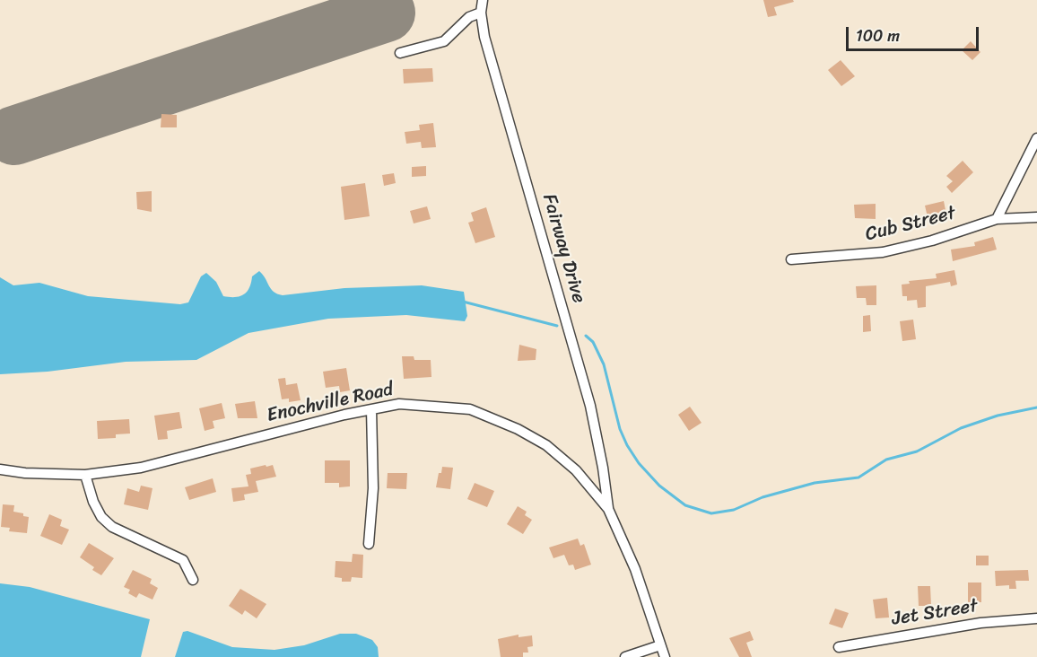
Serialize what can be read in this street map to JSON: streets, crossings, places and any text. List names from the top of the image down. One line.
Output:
{"streets":{"street":["Cub Street","Fairway Drive","Enochville Road","Jet Street"]},"crossings":[["Fairway Drive","Enochville Road"]],"scale_bar":"100 m"}
